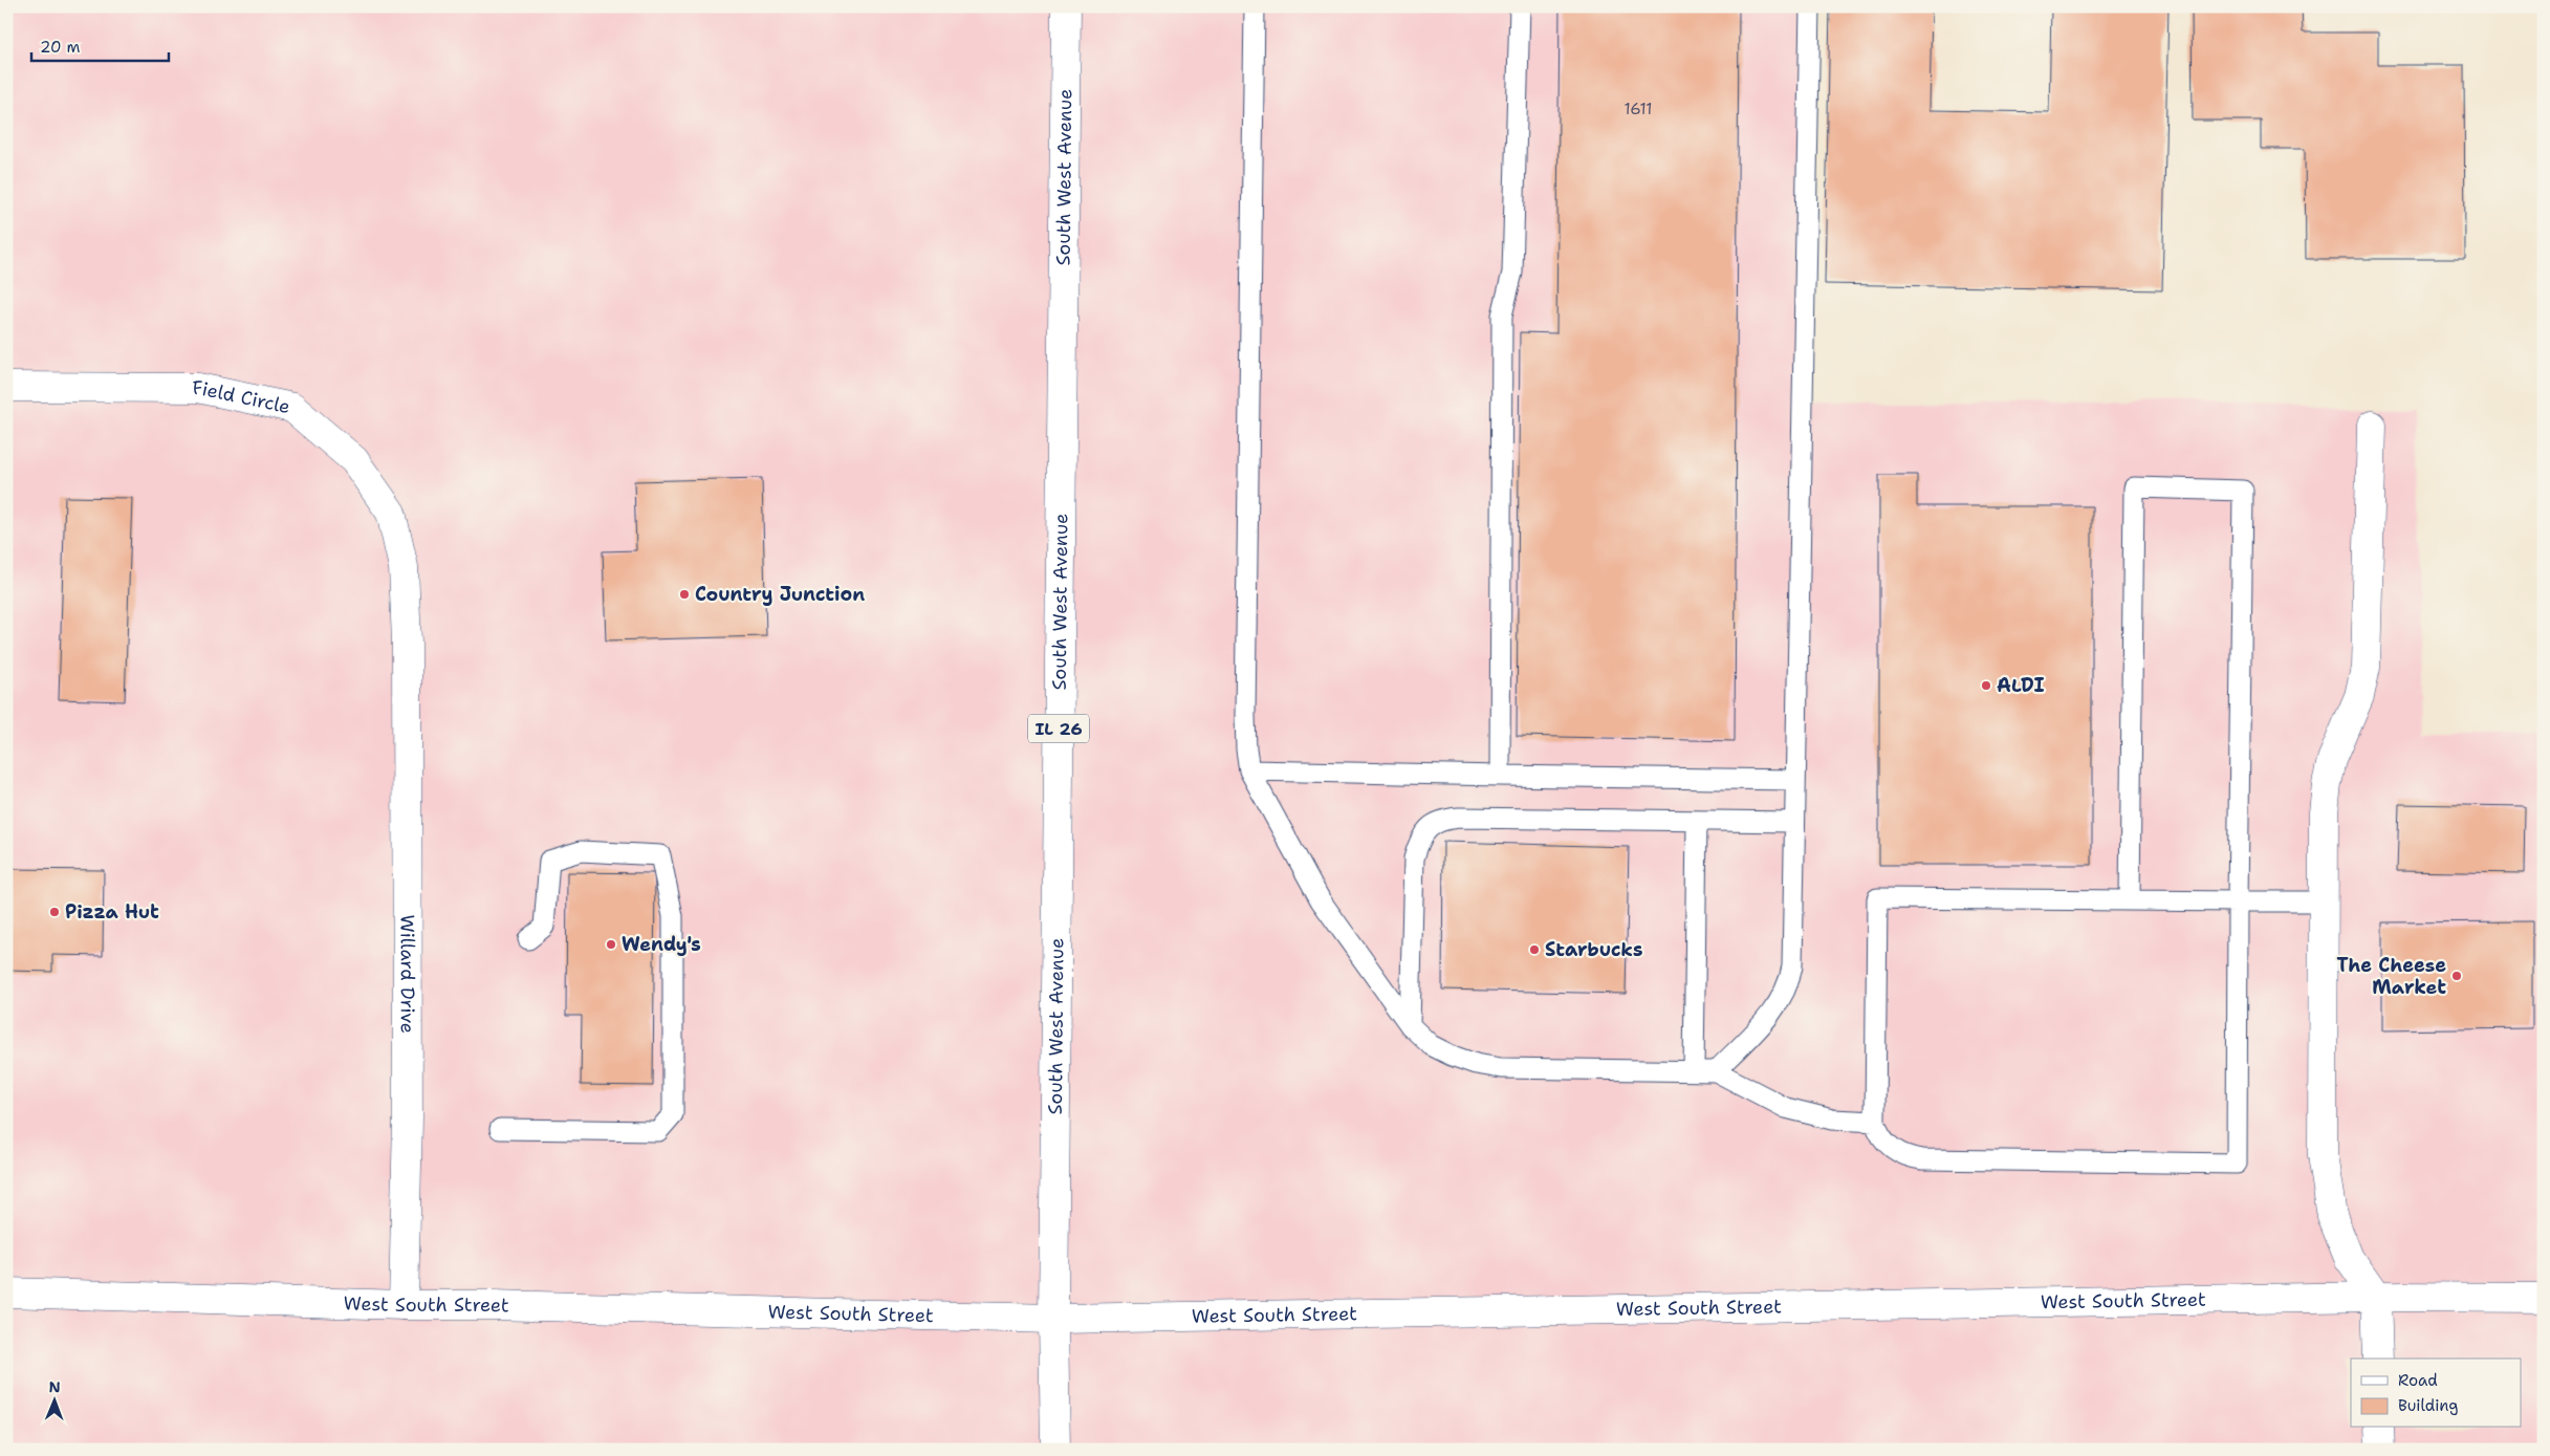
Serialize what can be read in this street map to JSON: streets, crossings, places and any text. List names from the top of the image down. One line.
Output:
{"streets":{"street":["South West Avenue","Field Circle","IL 26","Willard Drive","West South Street"]},"crossings":[["South West Avenue","West South Street"],["Field Circle","Willard Drive"],["Willard Drive","West South Street"]],"places":["Country Junction","ALDI","Pizza Hut","Wendy's","Starbucks","The Cheese Market"],"house_numbers":["1611"],"legend":["Road","Building"],"scale_bar":"20 m","north":"top"}
